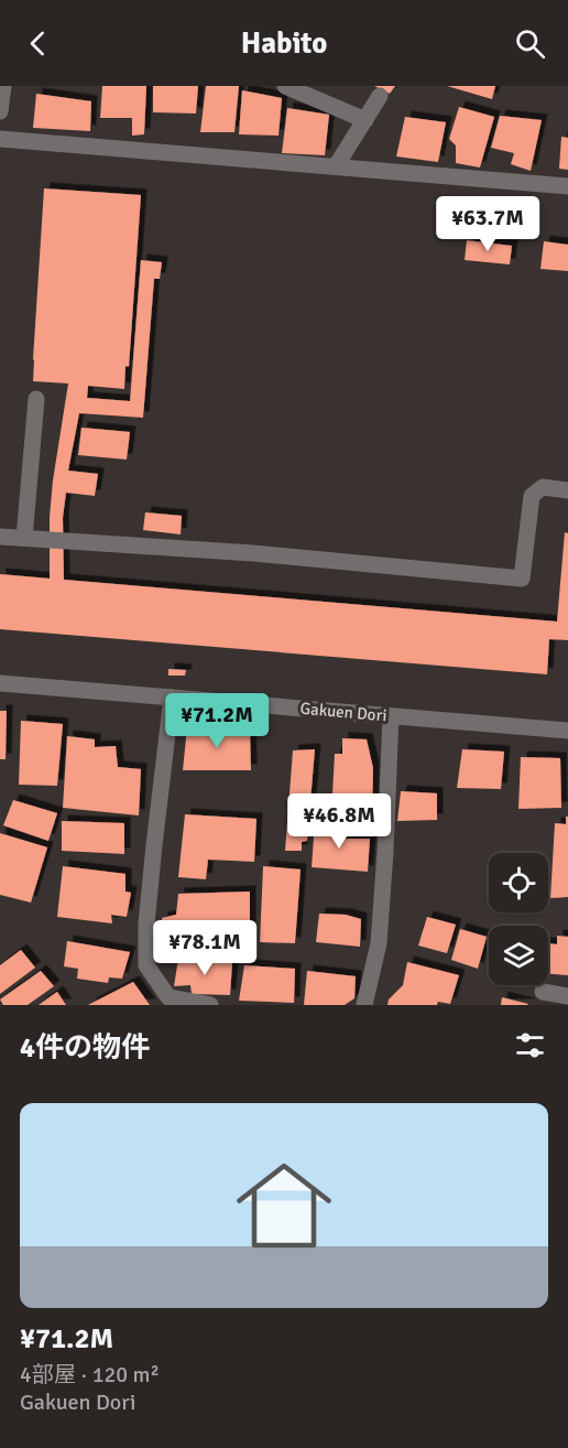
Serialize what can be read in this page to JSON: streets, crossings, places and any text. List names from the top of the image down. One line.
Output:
{"streets":{"street":["Gakuen Dori"]},"page":{"header":"Habito","price":["¥63.7M","¥71.2M","¥46.8M","¥78.1M"],"heading":"4件の物件","list":[{"name":"¥71.2M","note":"4部屋 · 120 m² · Gakuen Dori"}]}}
